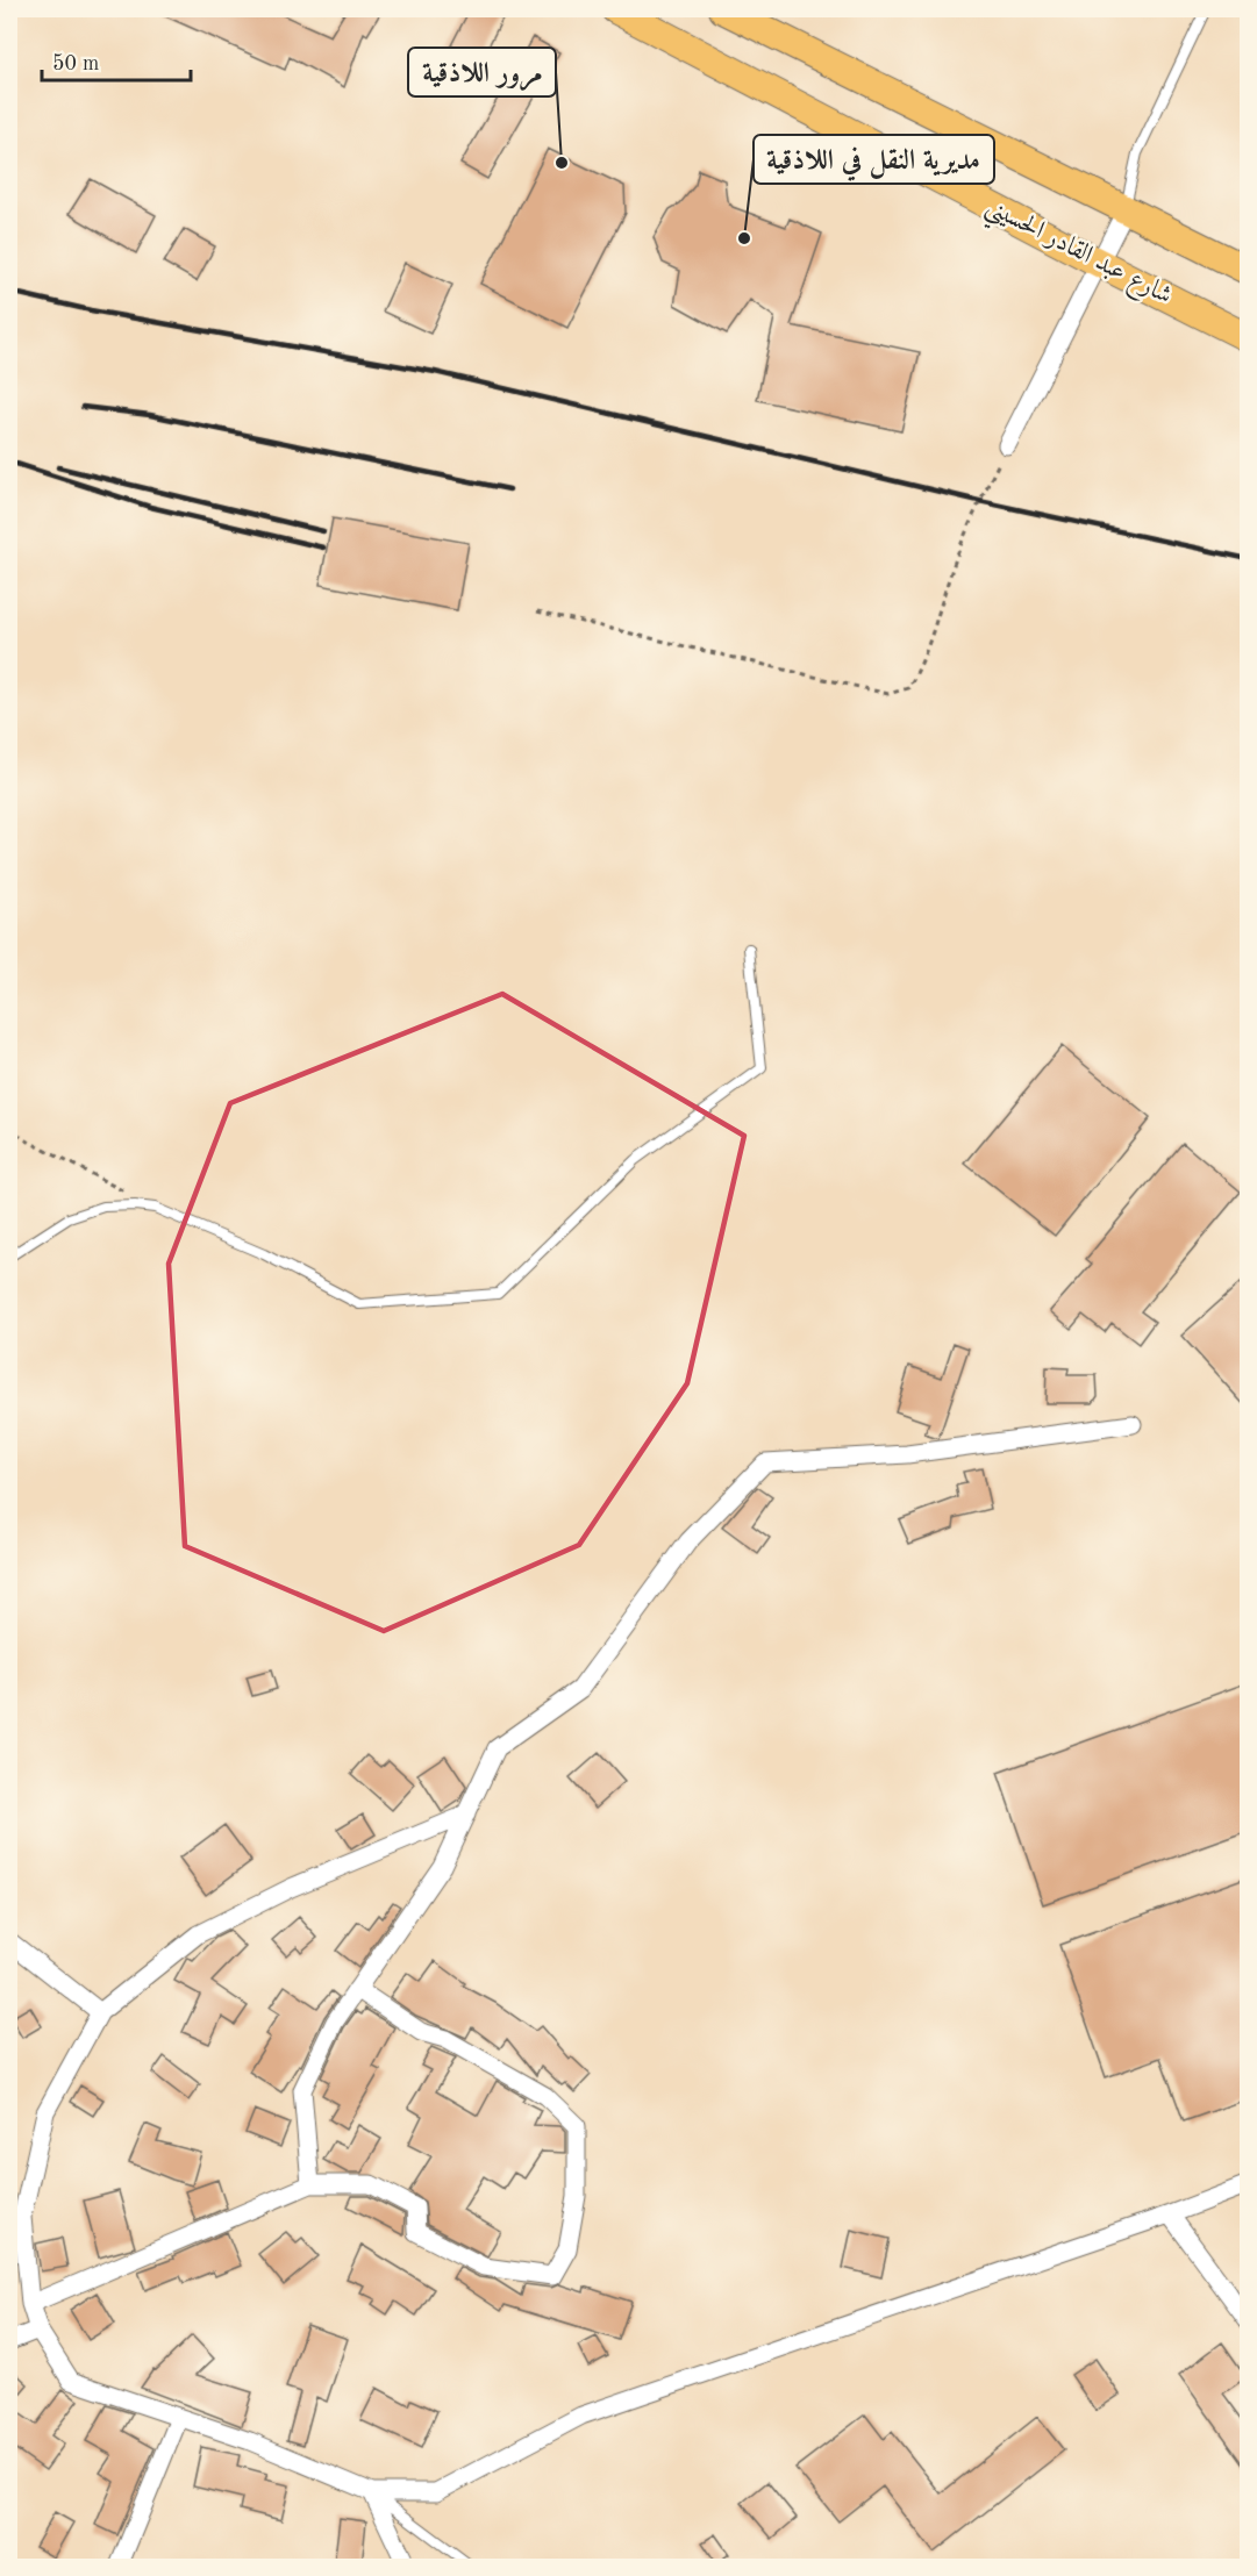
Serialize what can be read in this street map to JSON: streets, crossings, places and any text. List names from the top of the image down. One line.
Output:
{"streets":{"main road":["شارع عبد القادر الحسيني"]},"places":["مرور اللاذقية","مديرية النقل في اللاذقية"],"scale_bar":"50 m"}
